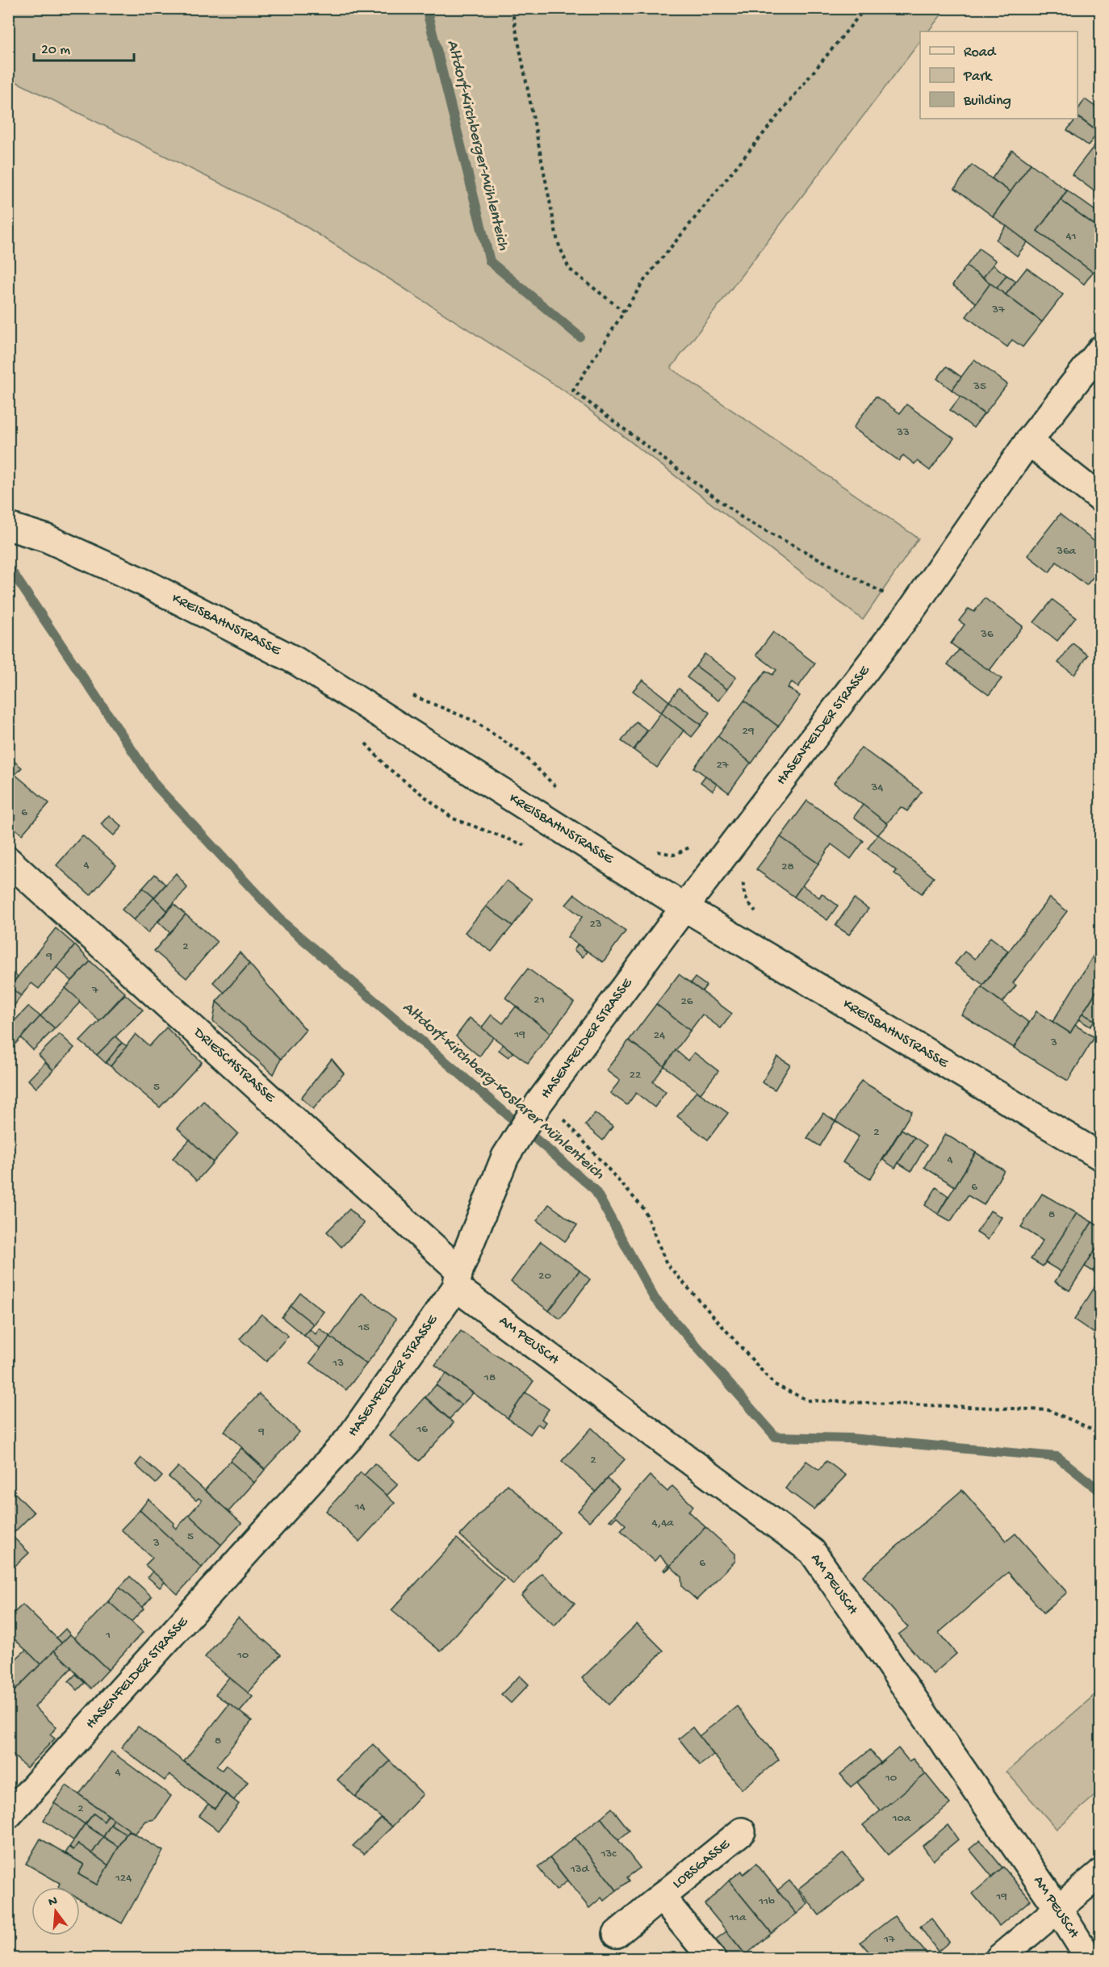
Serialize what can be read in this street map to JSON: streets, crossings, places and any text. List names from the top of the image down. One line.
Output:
{"streets":{"street":["KREISBAHNSTRASSE","HASENFELDER STRASSE","DRIESCHSTRASSE","AM PEUSCH","LOBSGASSE"]},"crossings":[["KREISBAHNSTRASSE","HASENFELDER STRASSE"],["HASENFELDER STRASSE","DRIESCHSTRASSE"],["HASENFELDER STRASSE","AM PEUSCH"],["DRIESCHSTRASSE","AM PEUSCH"]],"water":["Altdorf-Kirchberger-Mühlenteich","Altdorf-Kirchberg-Koslarer Mühlenteich"],"house_numbers":["41","37","35","33","36a","36","29","27","34","6","4","28","23","2","9","7","21","26","19","24","3","22","5","2","4","6","8","20","15","13","18","16","9","2","14","4,4a","5","3","6","1","10","8","4","10","2","10a","13c","13d","124","19","11b","11a","17"],"legend":["Road","Park","Building"],"scale_bar":"20 m","north":"top"}
